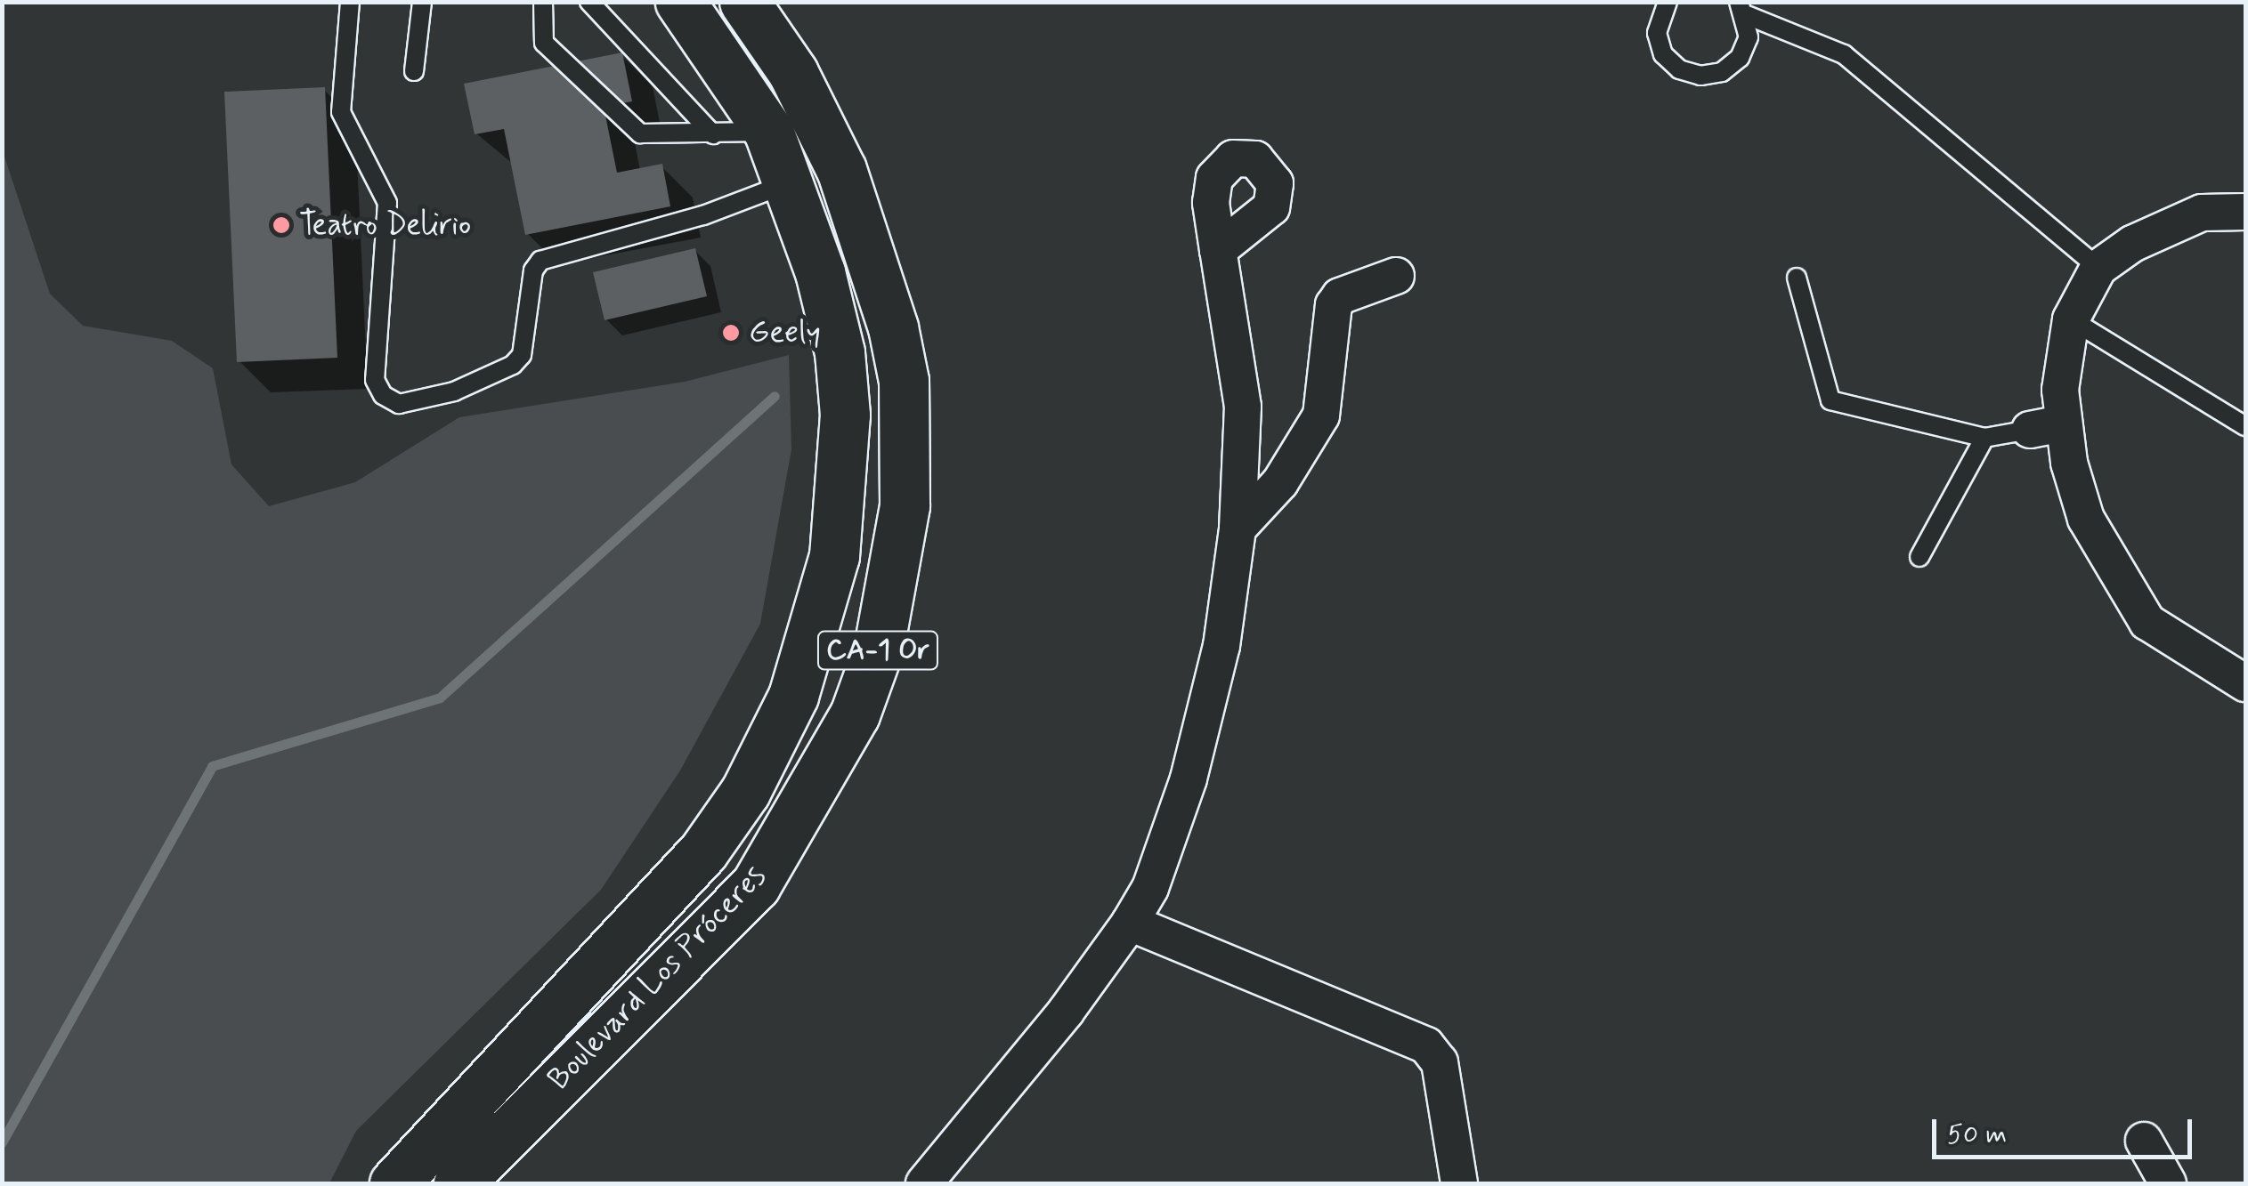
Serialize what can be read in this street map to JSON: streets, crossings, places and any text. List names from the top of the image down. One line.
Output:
{"streets":{"highway":["CA-1 Or","Boulevard Los Próceres"]},"places":["Teatro Delirio","Geely"],"scale_bar":"50 m"}
